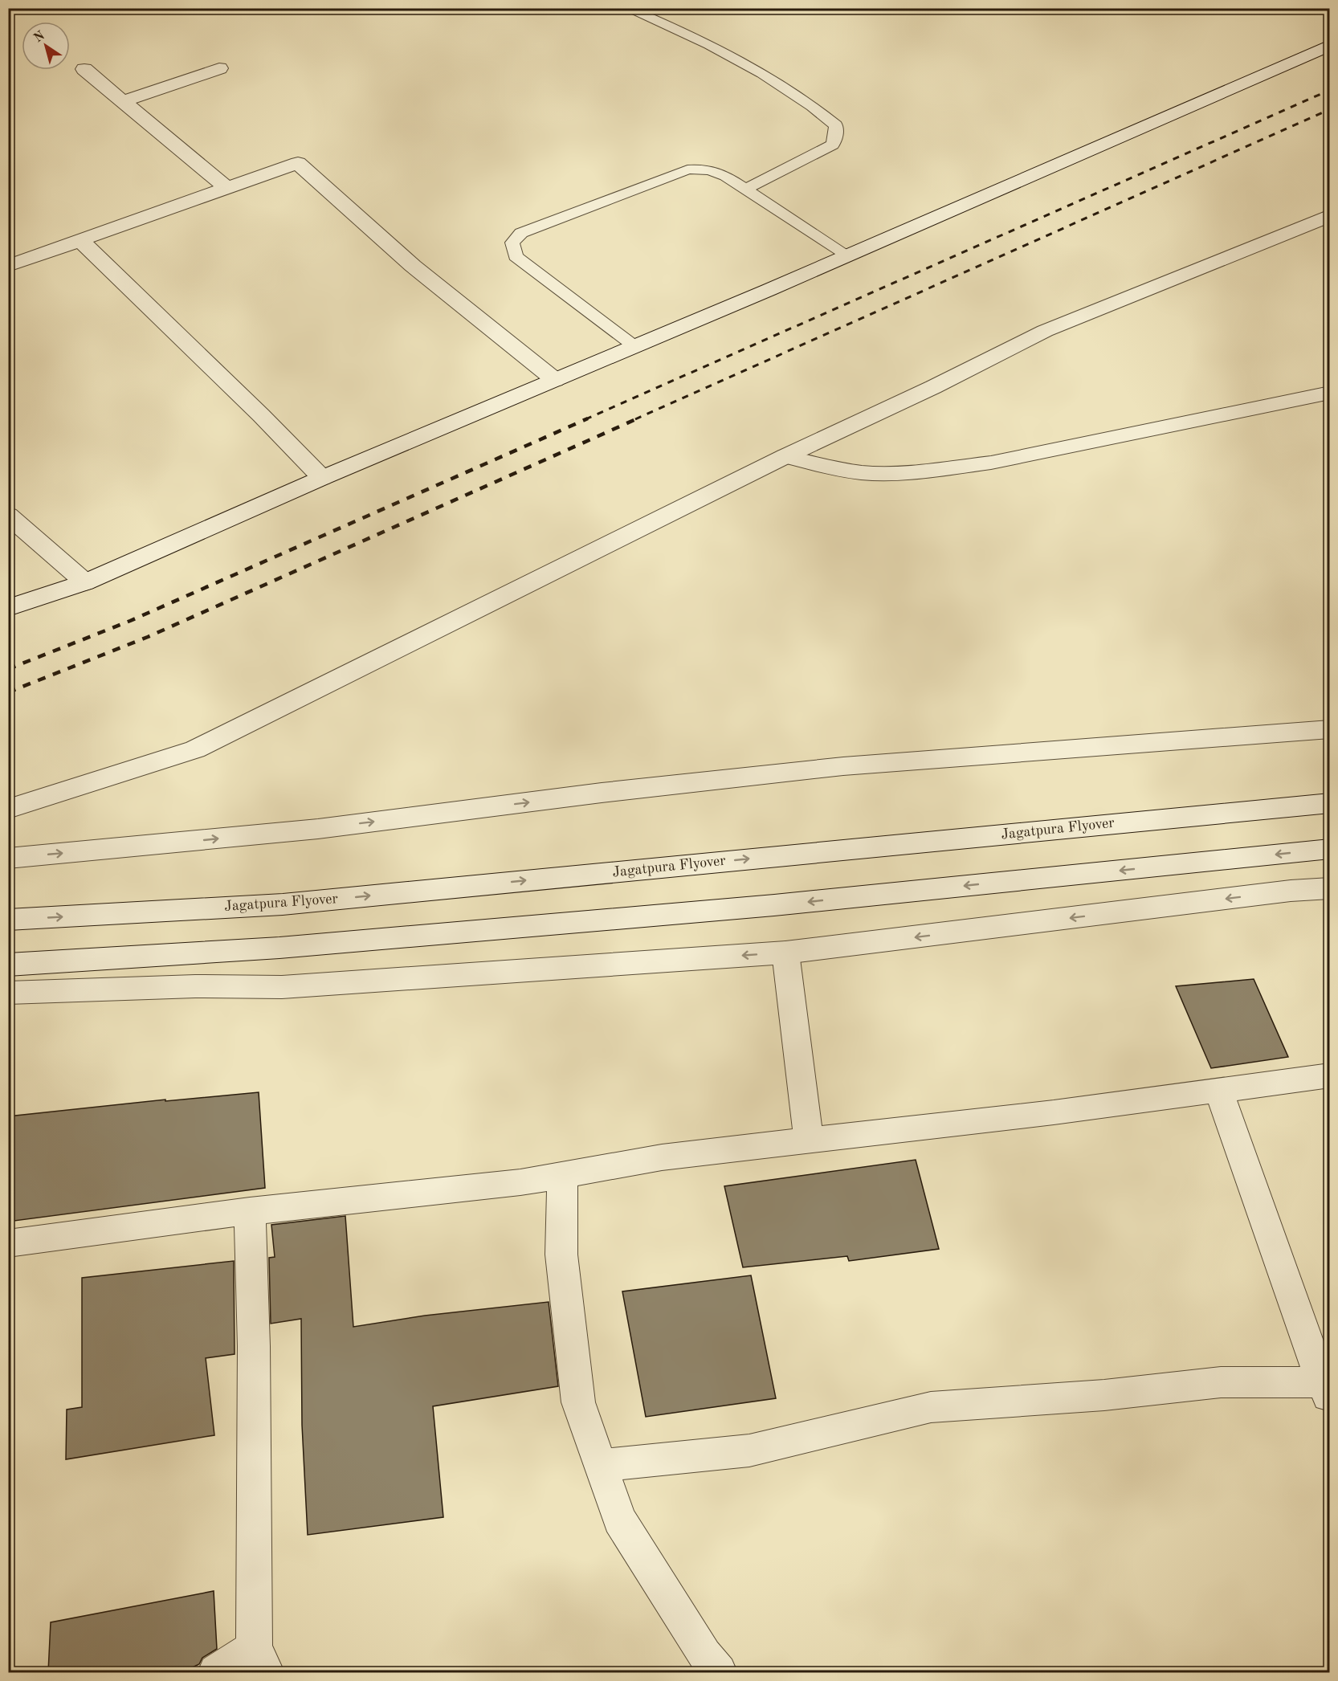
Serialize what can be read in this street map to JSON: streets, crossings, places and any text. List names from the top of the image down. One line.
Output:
{"streets":{"street":["Jagatpura Flyover"]},"north":"top left"}
